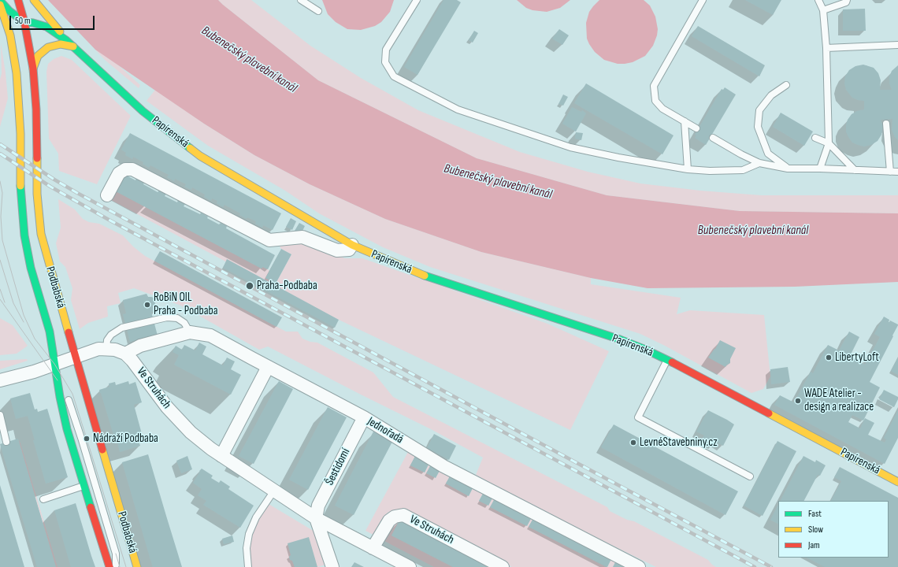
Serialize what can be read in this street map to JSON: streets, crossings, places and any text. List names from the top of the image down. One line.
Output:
{"streets":{"street":["Papírenská","Podbabská","Ve Struhách","Jednořadá","Šestidomí"]},"crossings":[["Papírenská","Podbabská"],["Ve Struhách","Jednořadá"],["Ve Struhách","Šestidomí"],["Jednořadá","Šestidomí"]],"water":["Bubenečský plavební kanál"],"places":["Praha-Podbaba","RoBiN OIL Praha - Podbaba","LibertyLoft","WADE Atelier - design a realizace","Nádraží Podbaba","LevnéStavebniny.cz"],"legend":["Fast","Slow","Jam"],"scale_bar":"50 m"}
